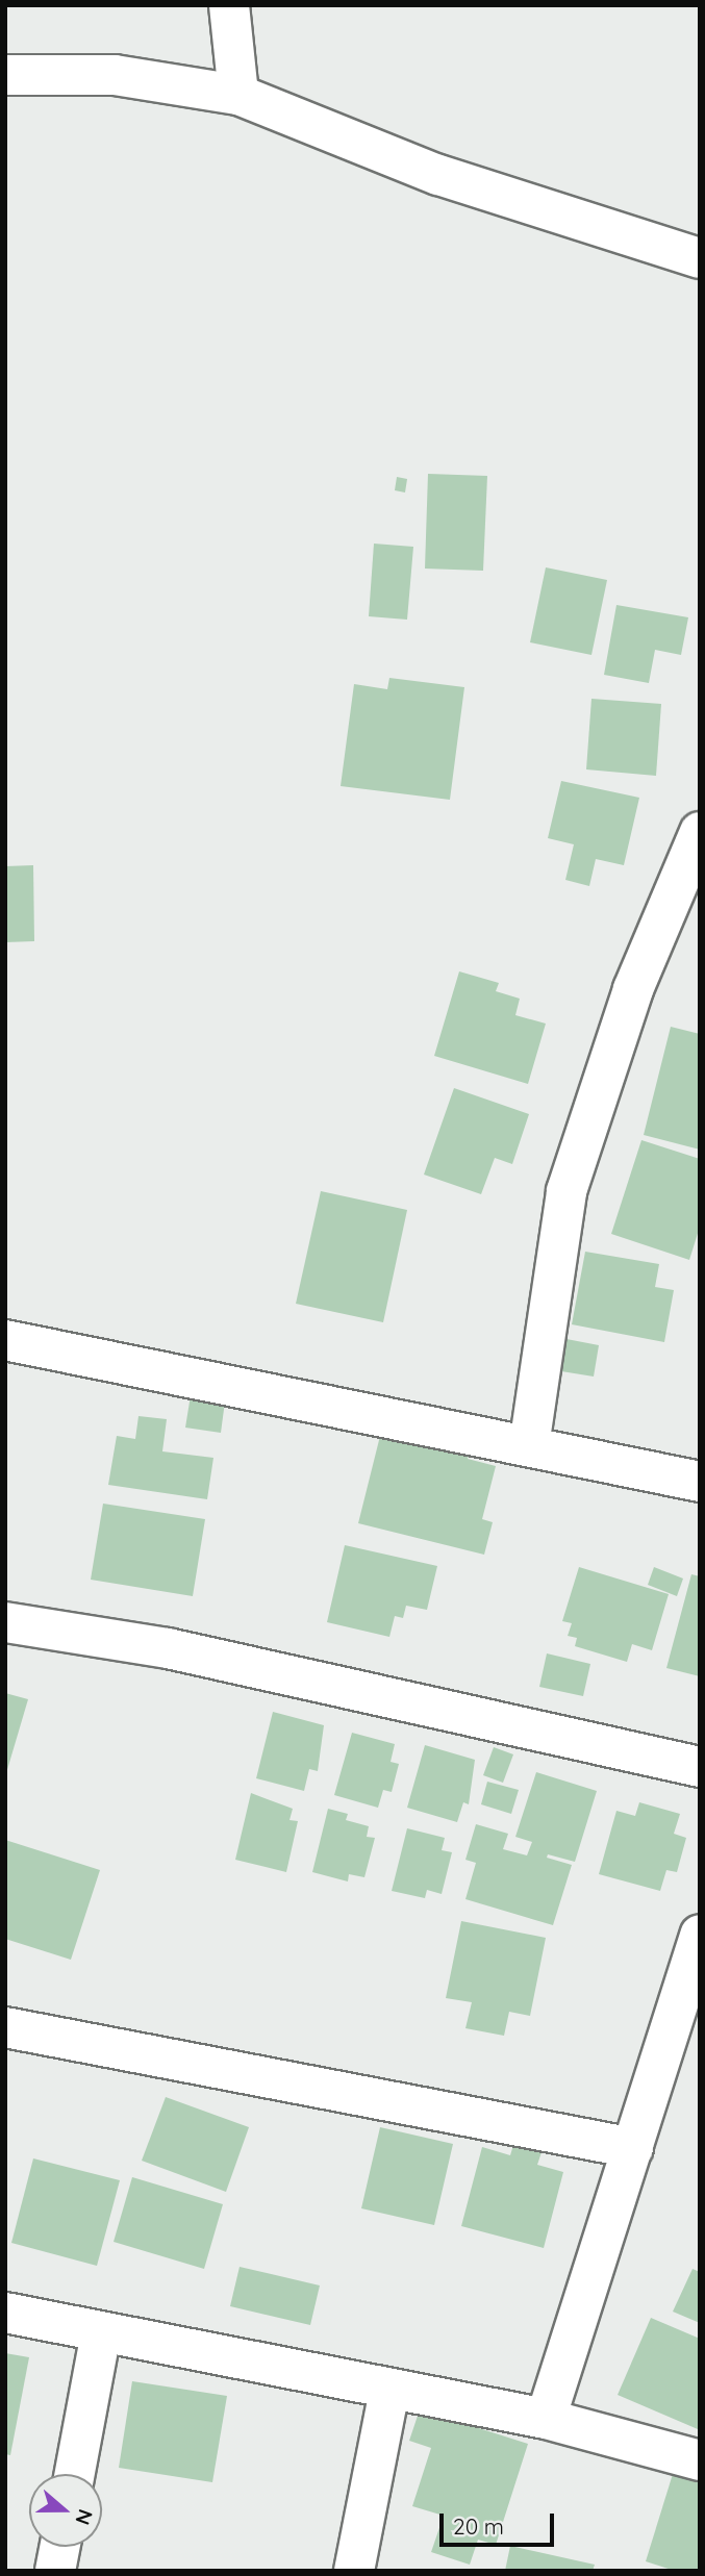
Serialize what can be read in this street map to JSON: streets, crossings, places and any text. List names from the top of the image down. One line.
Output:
{"scale_bar":"20 m","north":"right"}
